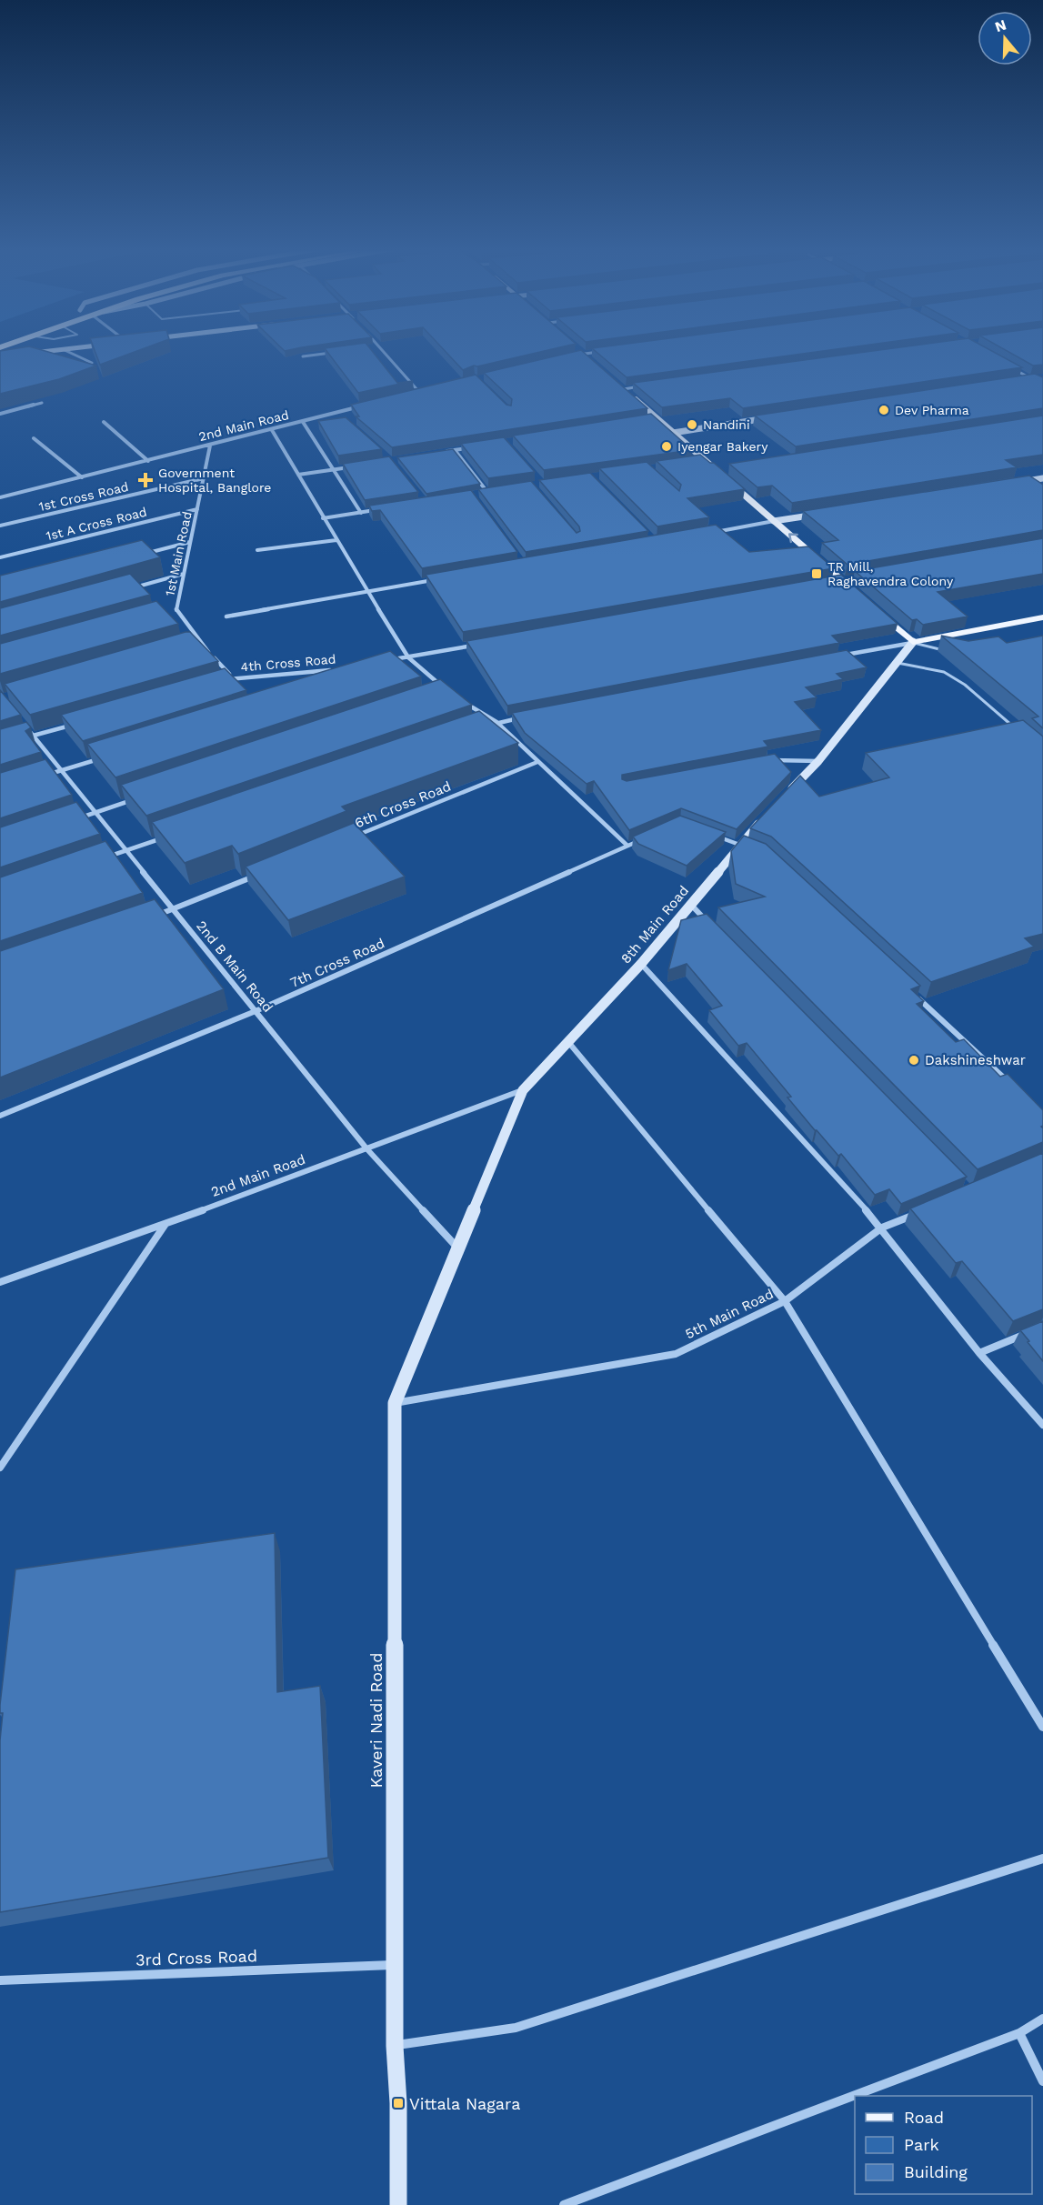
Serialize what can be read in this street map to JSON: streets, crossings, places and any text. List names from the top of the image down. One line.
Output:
{"streets":{"street":["2nd Main Road","1st Cross Road","1st A Cross Road","1st Main Road","4th Cross Road","6th Cross Road","8th Main Road","7th Cross Road","2nd B Main Road","5th Main Road","Kaveri Nadi Road","3rd Cross Road"]},"crossings":[["2nd Main Road","1st Main Road"],["2nd Main Road","8th Main Road"],["2nd Main Road","2nd B Main Road"],["1st Cross Road","1st Main Road"],["1st A Cross Road","1st Main Road"],["1st Main Road","4th Cross Road"],["8th Main Road","2nd B Main Road"],["8th Main Road","Kaveri Nadi Road"],["7th Cross Road","2nd B Main Road"],["2nd B Main Road","Kaveri Nadi Road"],["5th Main Road","Kaveri Nadi Road"],["Kaveri Nadi Road","3rd Cross Road"]],"places":{"other":["Dev Pharma","Nandini","Iyengar Bakery","Dakshineshwar"],"health":["Government Hospital, Banglore"],"transit":["TR Mill, Raghavendra Colony","Vittala Nagara"]},"legend":["Road","Park","Building"],"north":"top"}
